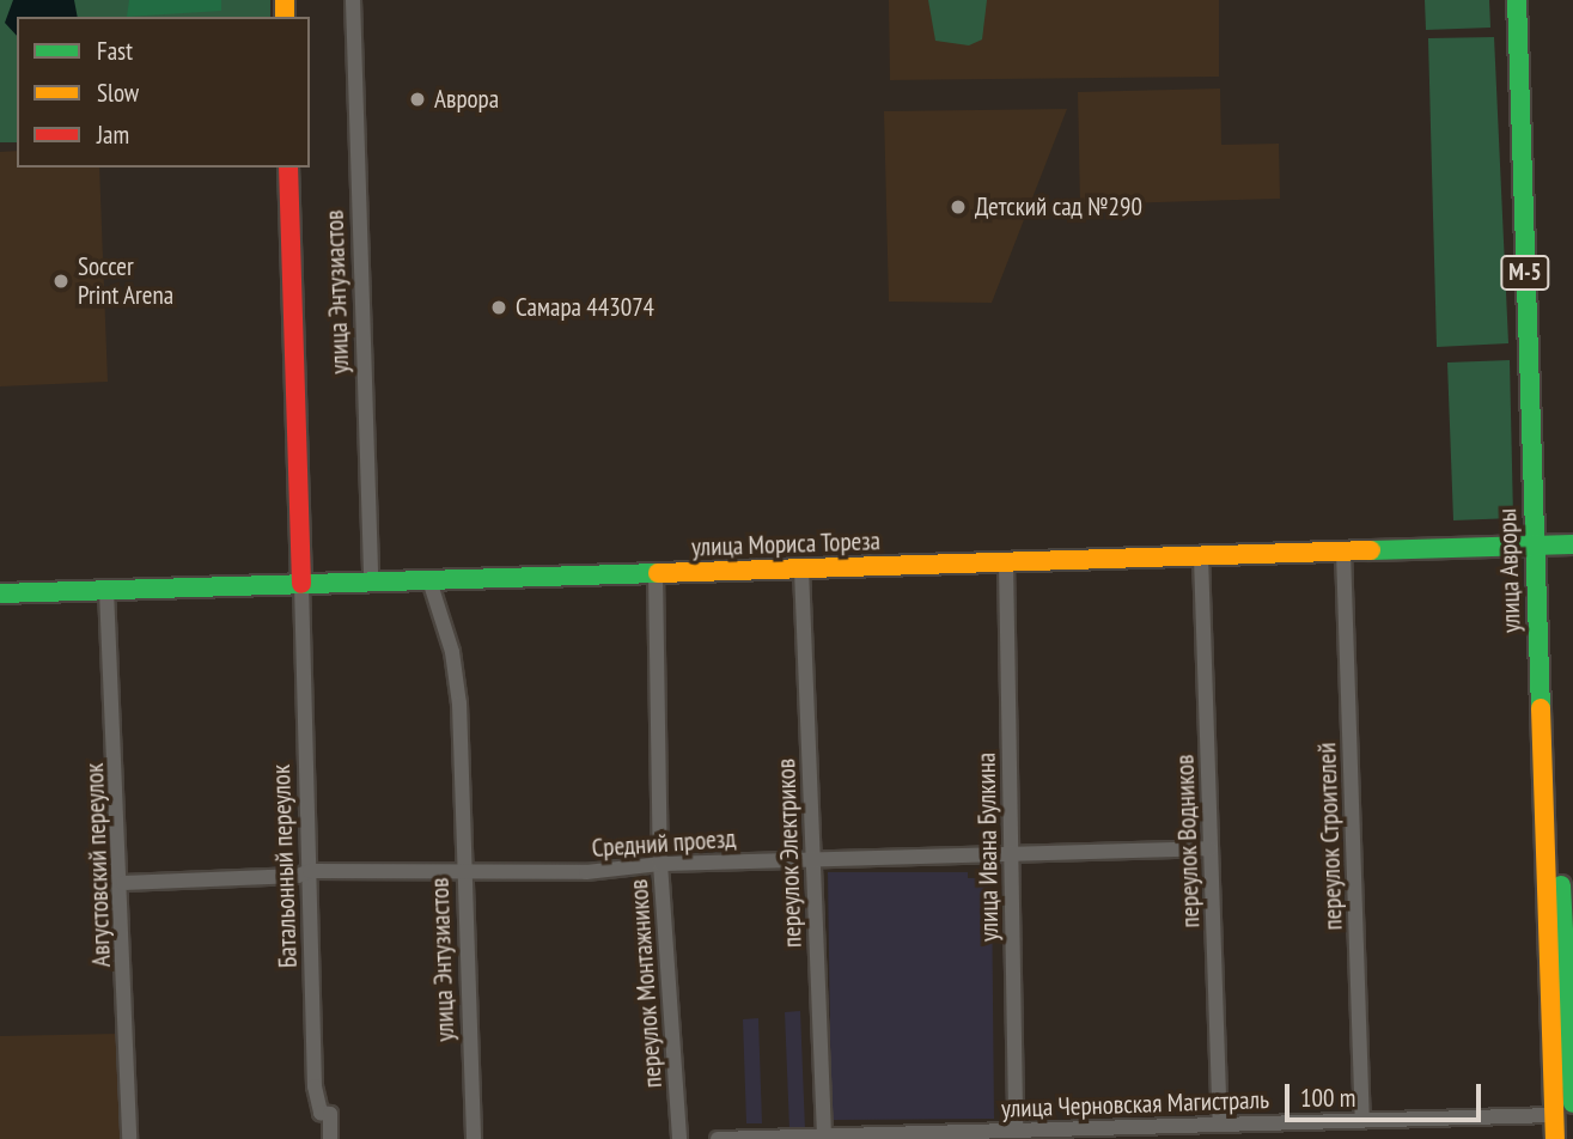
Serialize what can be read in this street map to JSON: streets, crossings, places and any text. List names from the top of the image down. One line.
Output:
{"streets":{"main road":["М-5","улица Энтузиастов","улица Мориса Тореза","улица Авроры"],"street":["переулок Строителей","переулок Водников","Средний проезд","улица Ивана Булкина","переулок Электриков","Августовский переулок","Батальонный переулок","переулок Монтажников","улица Черновская Магистраль"]},"crossings":[["улица Энтузиастов","улица Мориса Тореза"],["улица Энтузиастов","Средний проезд"],["улица Энтузиастов","Батальонный переулок"],["улица Мориса Тореза","улица Авроры"],["улица Мориса Тореза","переулок Строителей"],["улица Мориса Тореза","переулок Водников"],["улица Мориса Тореза","улица Ивана Булкина"],["улица Мориса Тореза","переулок Электриков"],["улица Мориса Тореза","Августовский переулок"],["улица Мориса Тореза","Батальонный переулок"],["улица Мориса Тореза","переулок Монтажников"],["улица Авроры","улица Черновская Магистраль"],["переулок Строителей","улица Черновская Магистраль"],["переулок Водников","Средний проезд"],["переулок Водников","улица Черновская Магистраль"],["Средний проезд","улица Ивана Булкина"],["Средний проезд","переулок Электриков"],["Средний проезд","Августовский переулок"],["Средний проезд","Батальонный переулок"],["Средний проезд","переулок Монтажников"],["улица Ивана Булкина","улица Черновская Магистраль"],["переулок Электриков","улица Черновская Магистраль"]],"places":["Аврора","Детский сад №290","Soccer Print Arena","Самара 443074"],"legend":["Fast","Slow","Jam"],"scale_bar":"100 m"}
